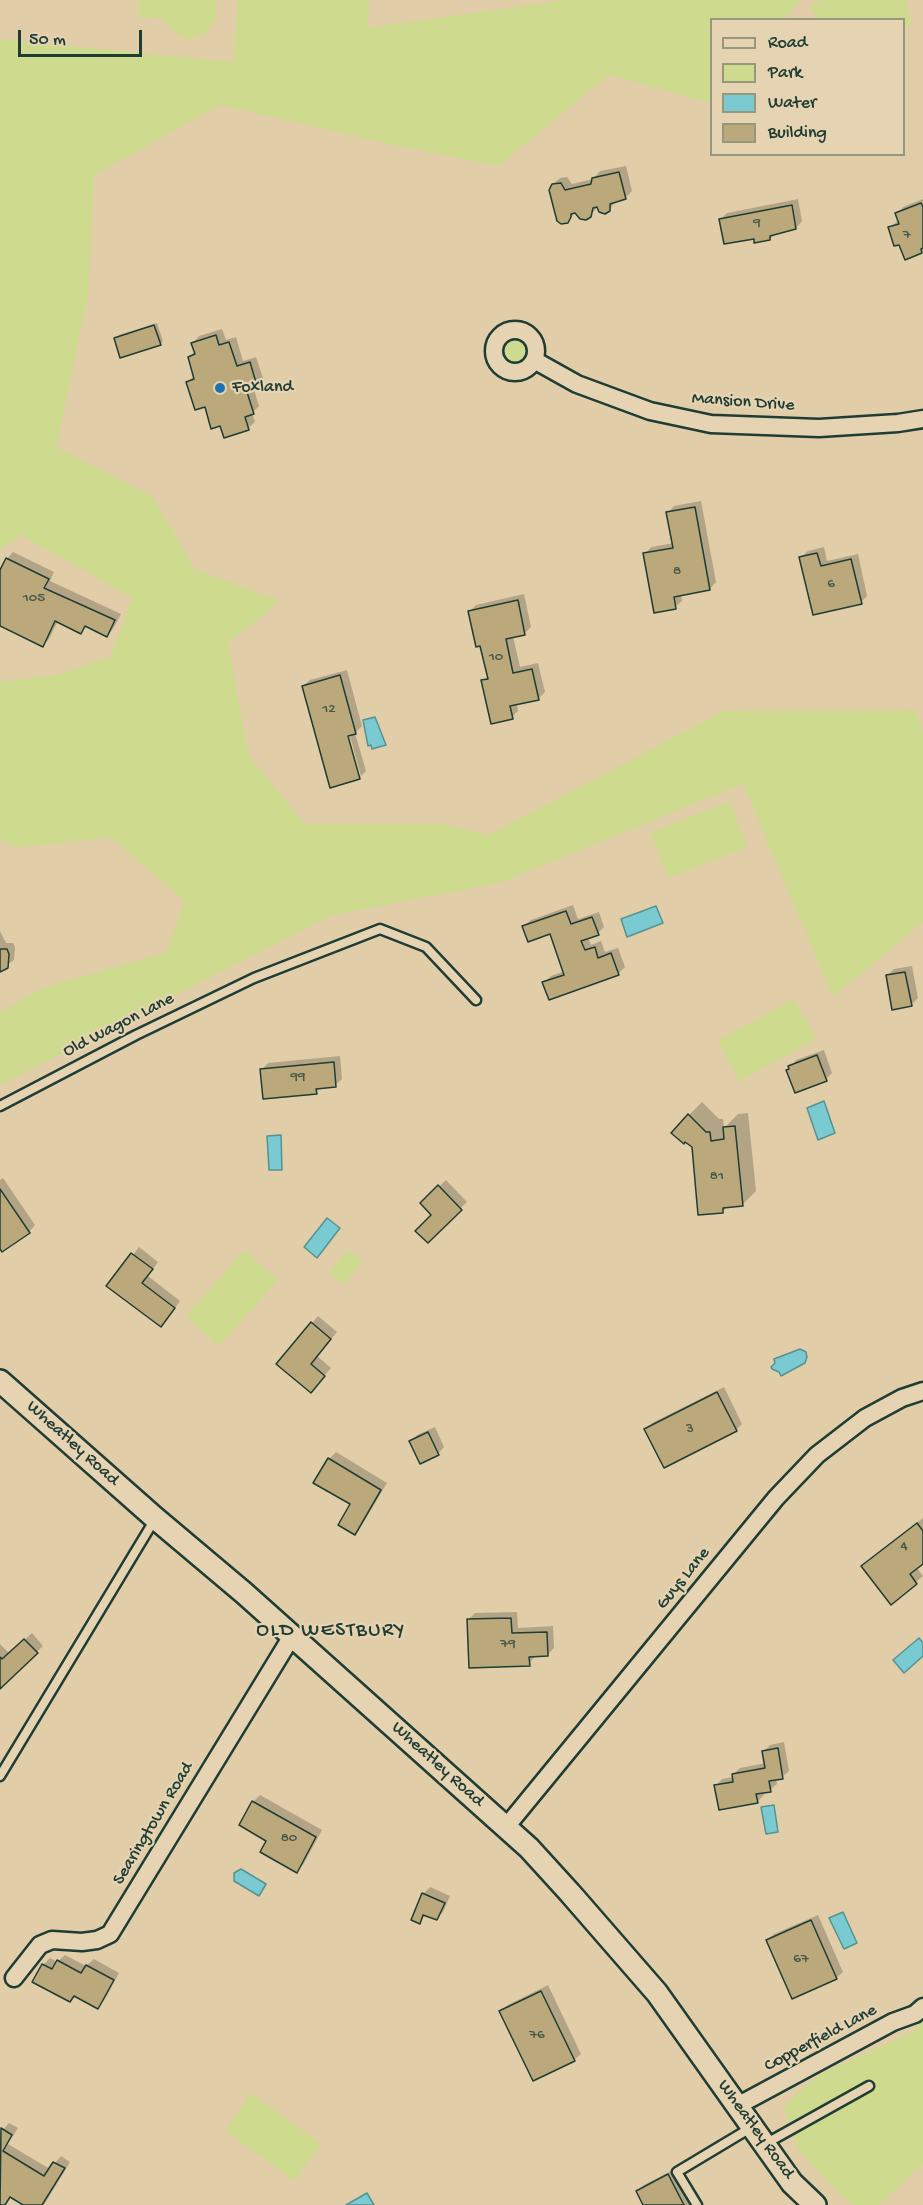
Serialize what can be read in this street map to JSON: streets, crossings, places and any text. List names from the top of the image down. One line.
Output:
{"streets":{"street":["Mansion Drive","Wheatley Road","Guys Lane","Searingtown Road","Copperfield Lane"],"lane":["Old Wagon Lane"]},"crossings":[["Wheatley Road","Guys Lane"],["Wheatley Road","Searingtown Road"],["Wheatley Road","Copperfield Lane"]],"districts":["OLD WESTBURY"],"places":["Foxland"],"house_numbers":["9","7","8","6","105","10","12","99","81","3","4","79","80","67","76"],"legend":["Road","Park","Water","Building"],"scale_bar":"50 m"}
